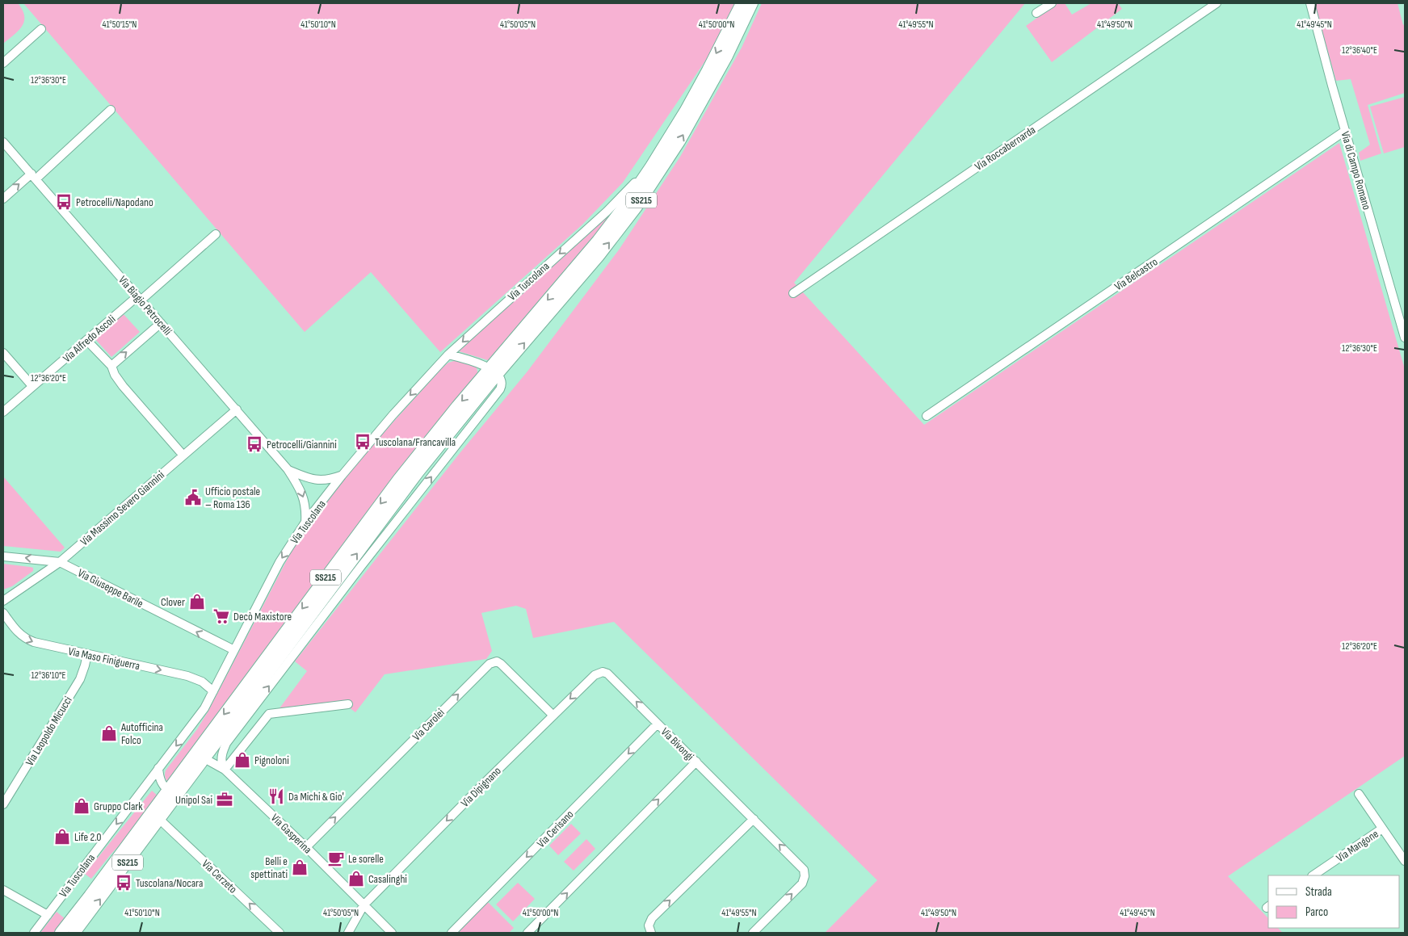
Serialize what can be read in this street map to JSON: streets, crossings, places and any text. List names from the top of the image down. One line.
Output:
{"streets":{"main road":["SS215","Via Tuscolana"],"street":["Via Roccabernarda","Via di Campo Romano","Via Belcastro","Via Biagio Petrocelli","Via Alfredo Ascoli","Via Massimo Severo Giannini","Via Giuseppe Barile","Via Maso Finiguerra","Via Carolei","Via Leopoldo Micucci","Via Bivongi","Via Dipignano","Via Cerisano","Via Gasperina","Via Mangone","Via Cerzeto"]},"crossings":[["Via di Campo Romano","Via Belcastro"],["Via Tuscolana","Via Biagio Petrocelli"],["Via Tuscolana","Via Giuseppe Barile"],["Via Tuscolana","Via Maso Finiguerra"],["Via Tuscolana","Via Gasperina"],["Via Tuscolana","Via Cerzeto"],["Via Biagio Petrocelli","Via Alfredo Ascoli"],["Via Biagio Petrocelli","Via Massimo Severo Giannini"],["Via Massimo Severo Giannini","Via Giuseppe Barile"],["Via Maso Finiguerra","Via Leopoldo Micucci"],["Via Carolei","Via Dipignano"],["Via Carolei","Via Gasperina"],["Via Bivongi","Via Dipignano"],["Via Bivongi","Via Cerisano"],["Via Dipignano","Via Gasperina"]],"one_way":["Via Giuseppe Barile","Via Maso Finiguerra","Via Carolei","Via Dipignano","Via Cerzeto"],"places":{"bus stop":["Petrocelli/Napodano","Tuscolana/Francavilla","Petrocelli/Giannini","Tuscolana/Nocara"],"public building":["Ufficio postale – Roma 136"],"shop":["Clover","Autofficina Folco","Pignoloni","Gruppo Clark","Life 2.0","Belli e spettinati","Casalinghi"],"supermarket":["Decò Maxistore"],"restaurant":["Da Michi & Gio'"],"office":["Unipol Sai"],"cafe":["Le sorelle"]},"legend":["Strada","Parco"],"coordinates":["41°50'15\"N","41°50'10\"N","41°50'05\"N","41°50'00\"N","41°49'55\"N","41°49'50\"N","41°49'45\"N","12°36'40\"E","12°36'30\"E","12°36'20\"E","12°36'10\"E"]}
